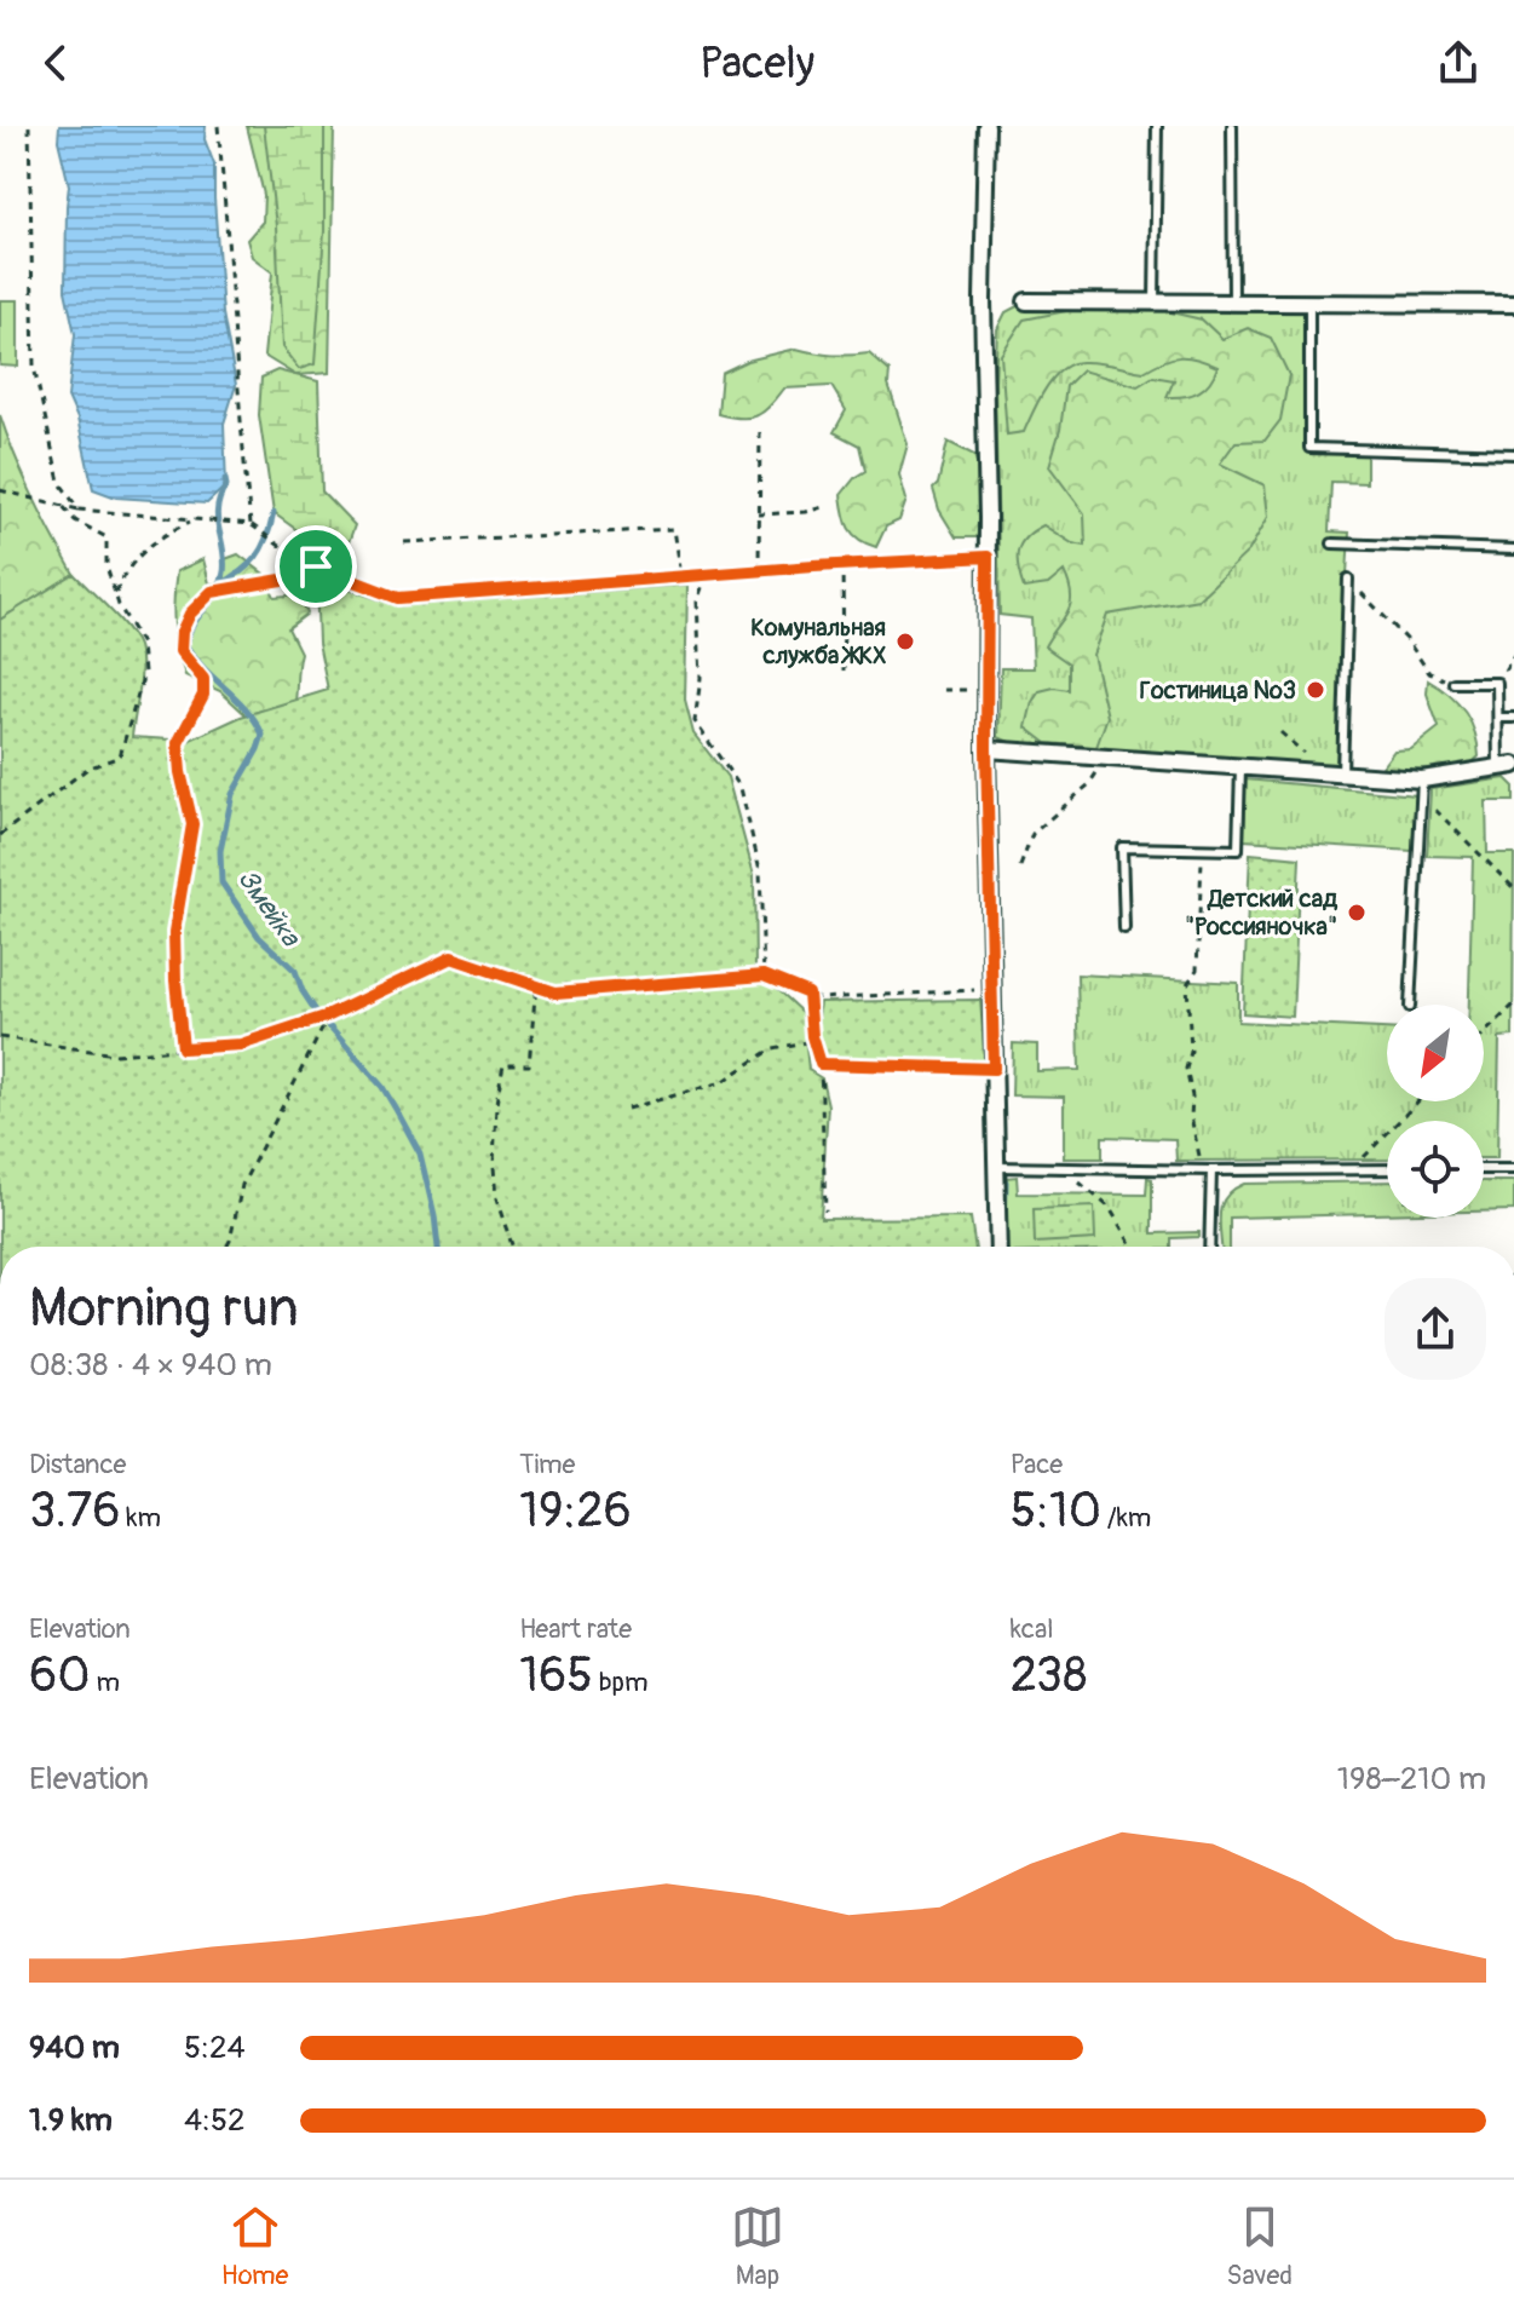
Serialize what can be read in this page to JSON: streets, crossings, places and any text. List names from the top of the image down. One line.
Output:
{"water":["Змейка"],"places":["Комунальная служба ЖКХ","Гостиница №3","Детский сад \"Россияночка\""],"north":"bottom left","page":{"header":"Pacely","heading":["Morning run","08:38 · 4 × 940 m"],"stats":[["Distance","3.76 km"],["Time","19:26"],["Pace","5:10 /km"],["Elevation","60 m"],["Heart rate","165 bpm"],["kcal","238"]],"chart":["Elevation","198–210 m"],"list":[{"name":"940 m","note":"5:24"},{"name":"1.9 km","note":"4:52"}],"tabs":["Home","Map","Saved"]}}
